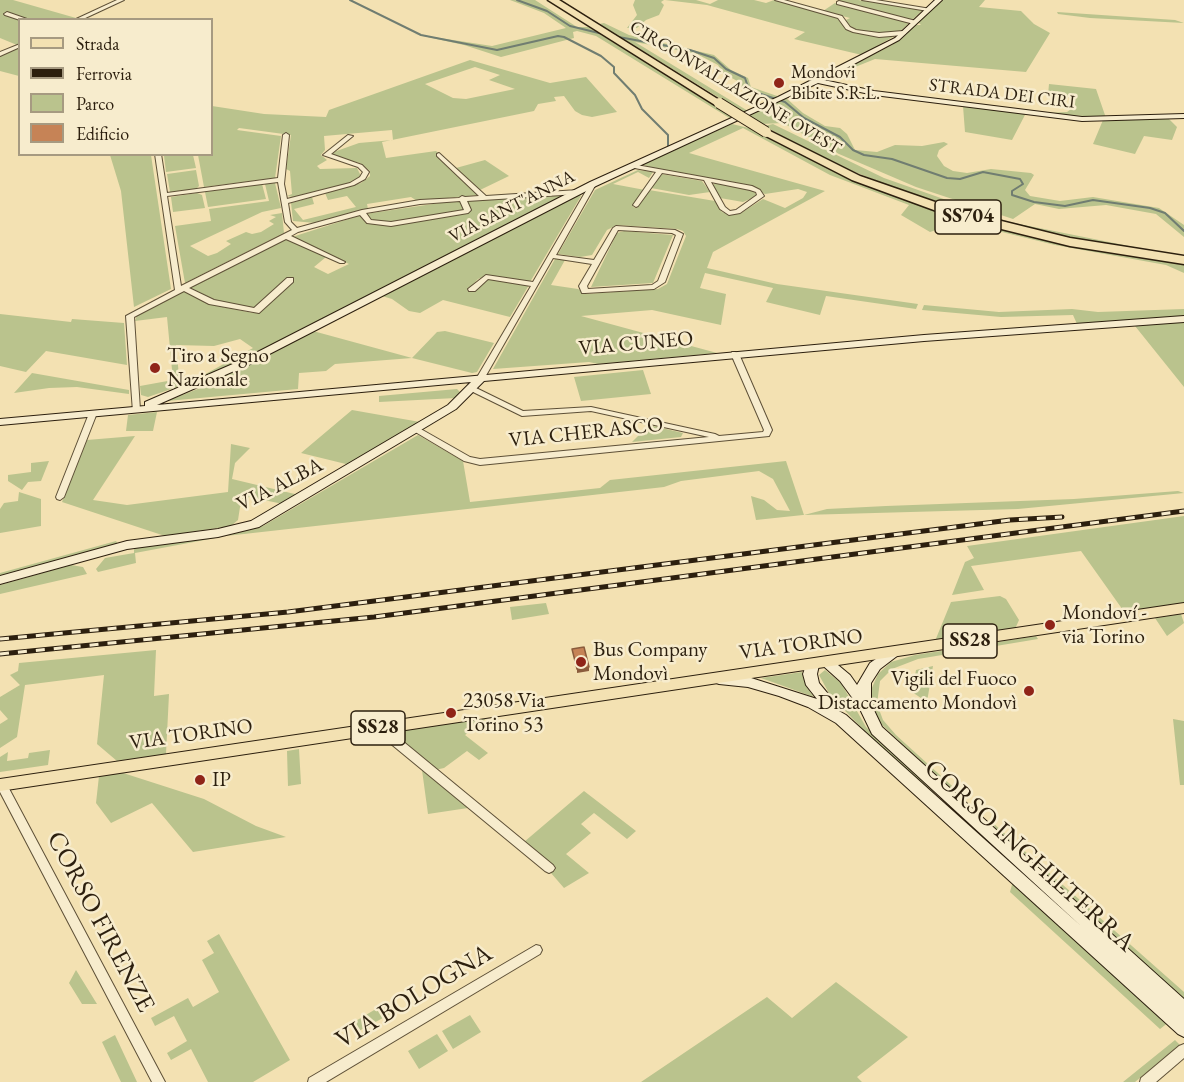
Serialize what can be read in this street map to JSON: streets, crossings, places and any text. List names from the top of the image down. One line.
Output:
{"streets":{"highway":["CIRCONVALLAZIONE OVEST","SS704"],"main road":["SS28","VIA TORINO"],"street":["STRADA DEI CIRI","VIA SANT'ANNA","VIA CUNEO","VIA CHERASCO","VIA ALBA","CORSO INGHILTERRA","CORSO FIRENZE","VIA BOLOGNA"]},"crossings":[["STRADA DEI CIRI","VIA SANT'ANNA"],["VIA SANT'ANNA","VIA CUNEO"],["VIA CUNEO","VIA CHERASCO"],["VIA CUNEO","VIA ALBA"],["VIA CHERASCO","VIA ALBA"],["VIA TORINO","CORSO INGHILTERRA"],["VIA TORINO","CORSO FIRENZE"]],"places":["Mondovi Bibite S.R.L.","Tiro a Segno Nazionale","Mondoví - via Torino","Bus Company Mondovì","Vigili del Fuoco Distaccamento Mondovì","23058 Via Torino 53","IP"],"legend":["Strada","Ferrovia","Parco","Edificio"]}
